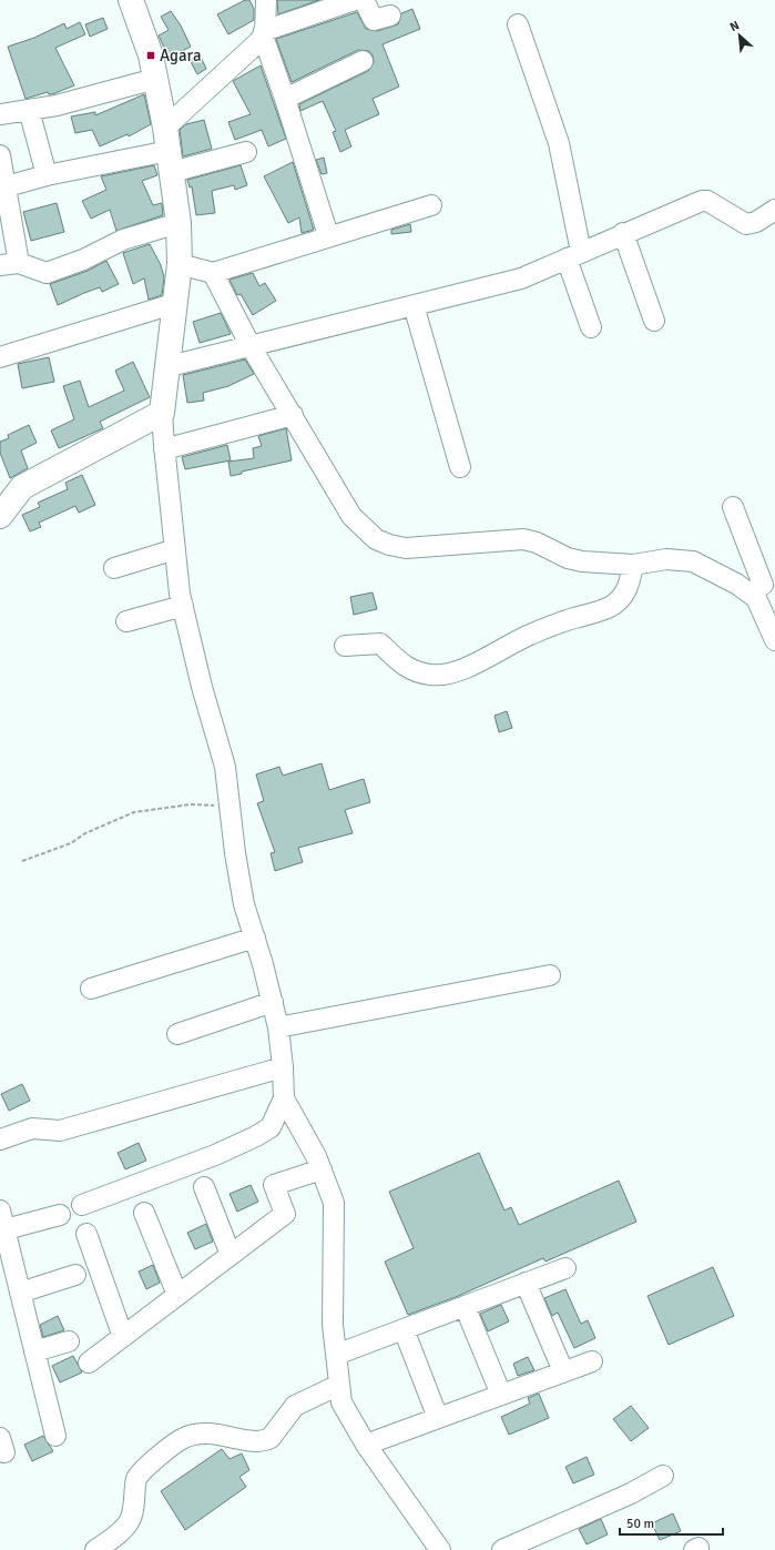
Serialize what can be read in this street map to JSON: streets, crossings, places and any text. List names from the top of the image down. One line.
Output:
{"places":{"transit":["Agara"]},"scale_bar":"50 m","north":"top left"}
